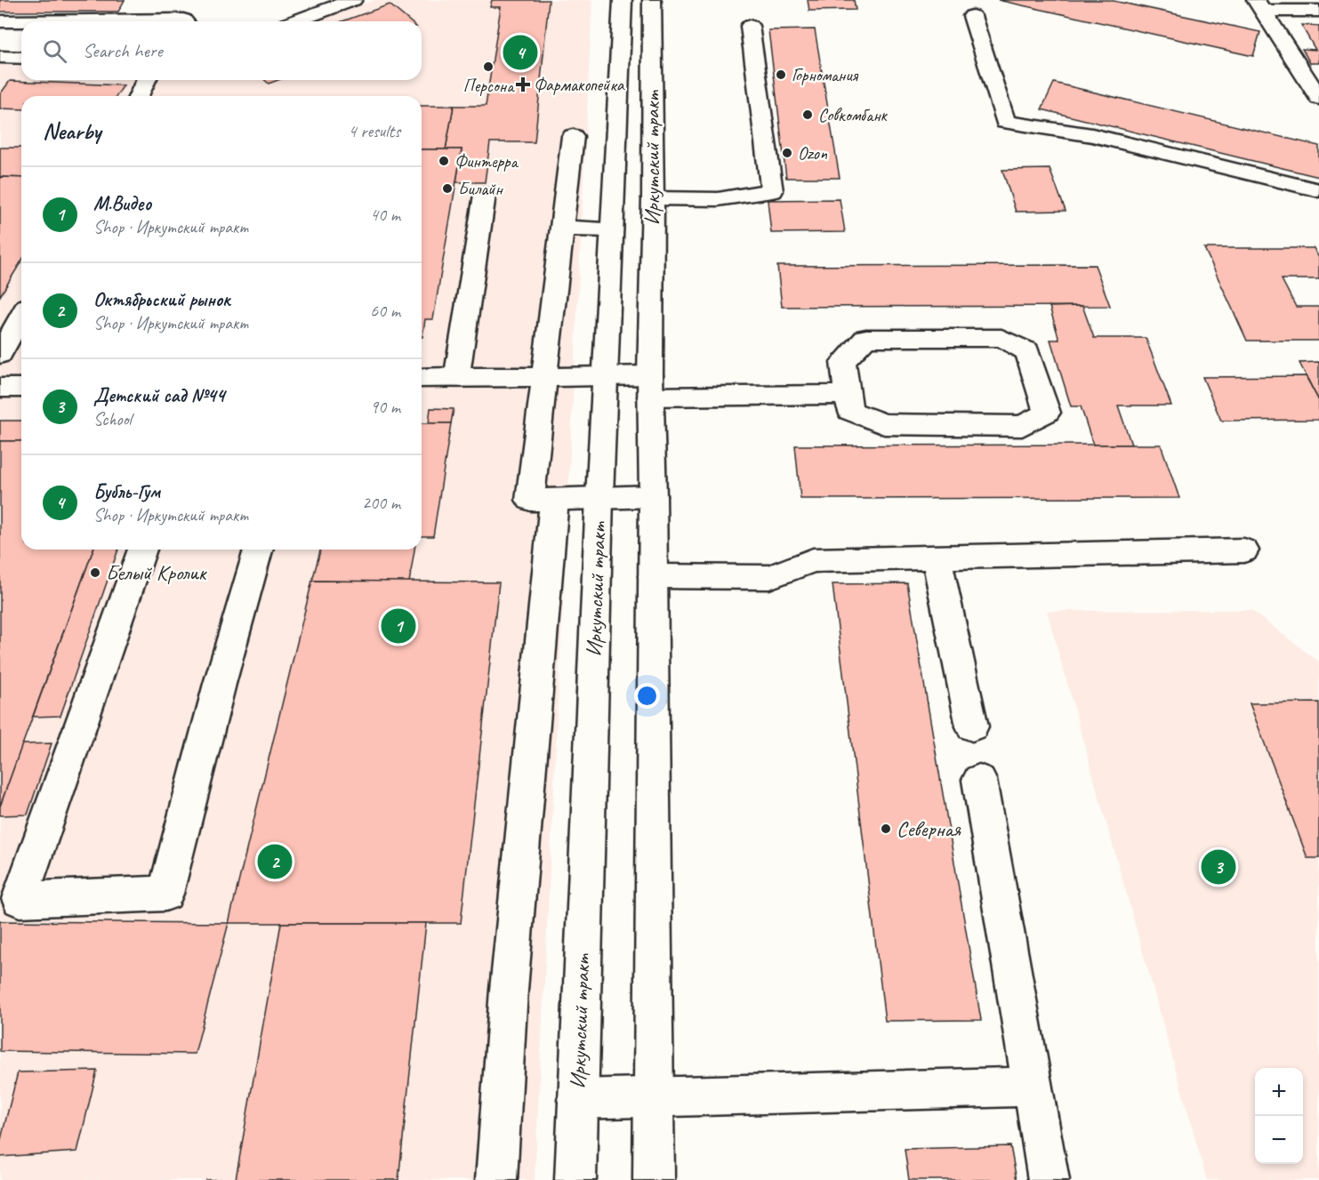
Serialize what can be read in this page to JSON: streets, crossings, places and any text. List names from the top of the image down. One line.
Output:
{"streets":{"main road":["Иркутский тракт"]},"places":{"other":["Персона","Горномания","Совкомбанк","Ozon","Финтерра","Билайн","Белый Кролик","Северная"],"health":["Фармакопейка"]},"page":{"search":"Search here","pins":["4","1","2","3"],"heading":["Nearby","4 results"],"list":[{"mark":"1","name":"М.Видео","note":"Shop · Иркутский тракт","value":"40 m"},{"mark":"2","name":"Октябрьский рынок","note":"Shop · Иркутский тракт","value":"60 m"},{"mark":"3","name":"Детский сад №44","note":"School","value":"90 m"},{"mark":"4","name":"Бубль-Гум","note":"Shop · Иркутский тракт","value":"200 m"}],"map_buttons":["+","−"]}}
